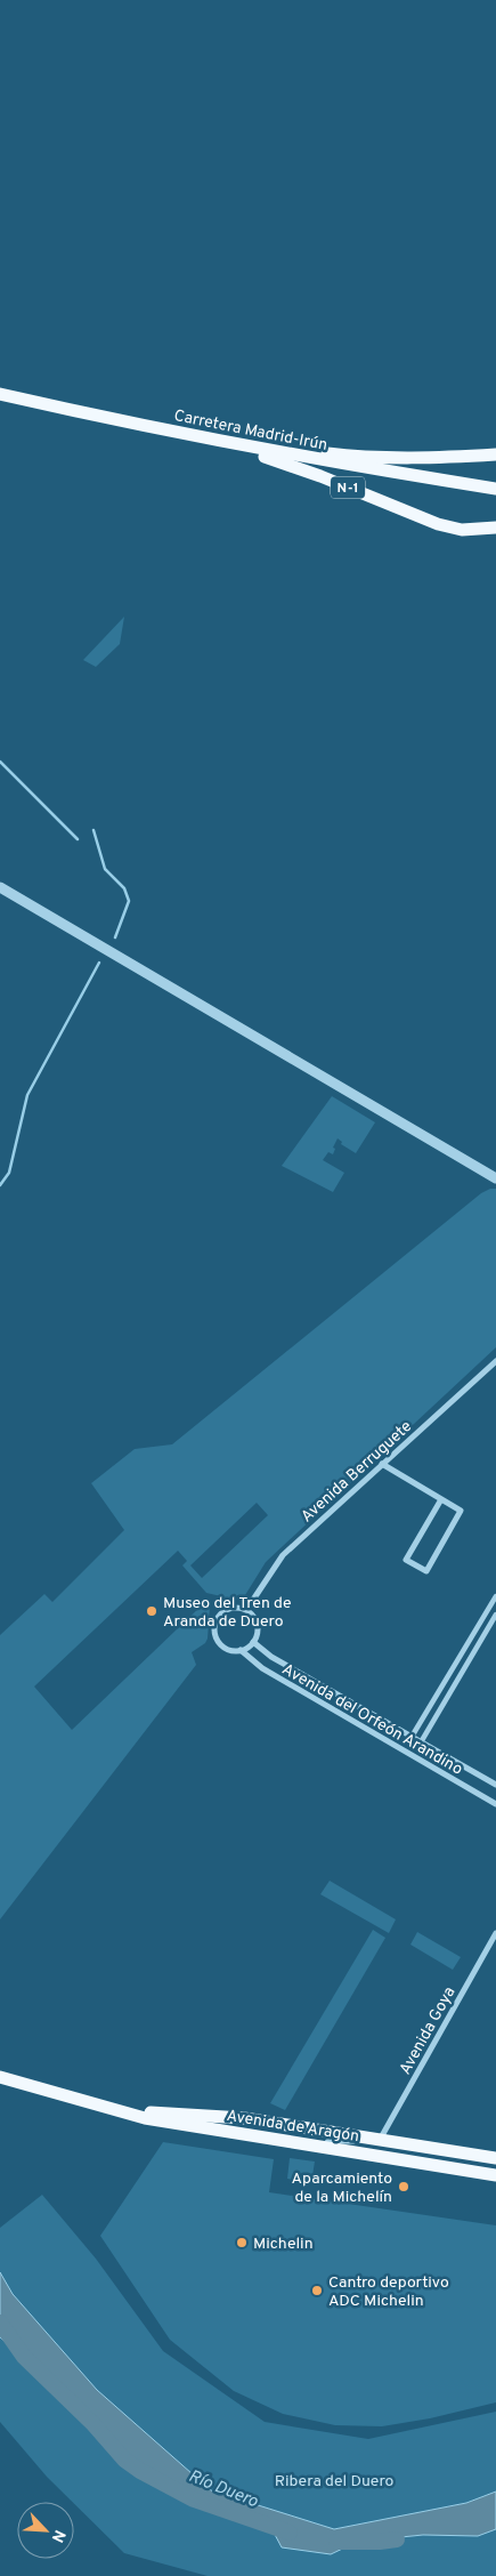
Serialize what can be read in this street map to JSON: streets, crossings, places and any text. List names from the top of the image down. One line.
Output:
{"streets":{"highway":["Carretera Madrid-Irún","N-1","Avenida de Aragón"],"street":["Avenida Berruguete","Avenida del Orfeón Arandino","Avenida Goya"]},"crossings":[["Carretera Madrid-Irún","N-1"],["Avenida Berruguete","Avenida del Orfeón Arandino"],["Avenida Goya","Avenida de Aragón"]],"water":["Río Duero"],"parks":["Ribera del Duero"],"places":["Museo del Tren de Aranda de Duero","Aparcamiento de la Michelín","Michelin","Cantro deportivo ADC Michelin"],"north":"bottom right"}
